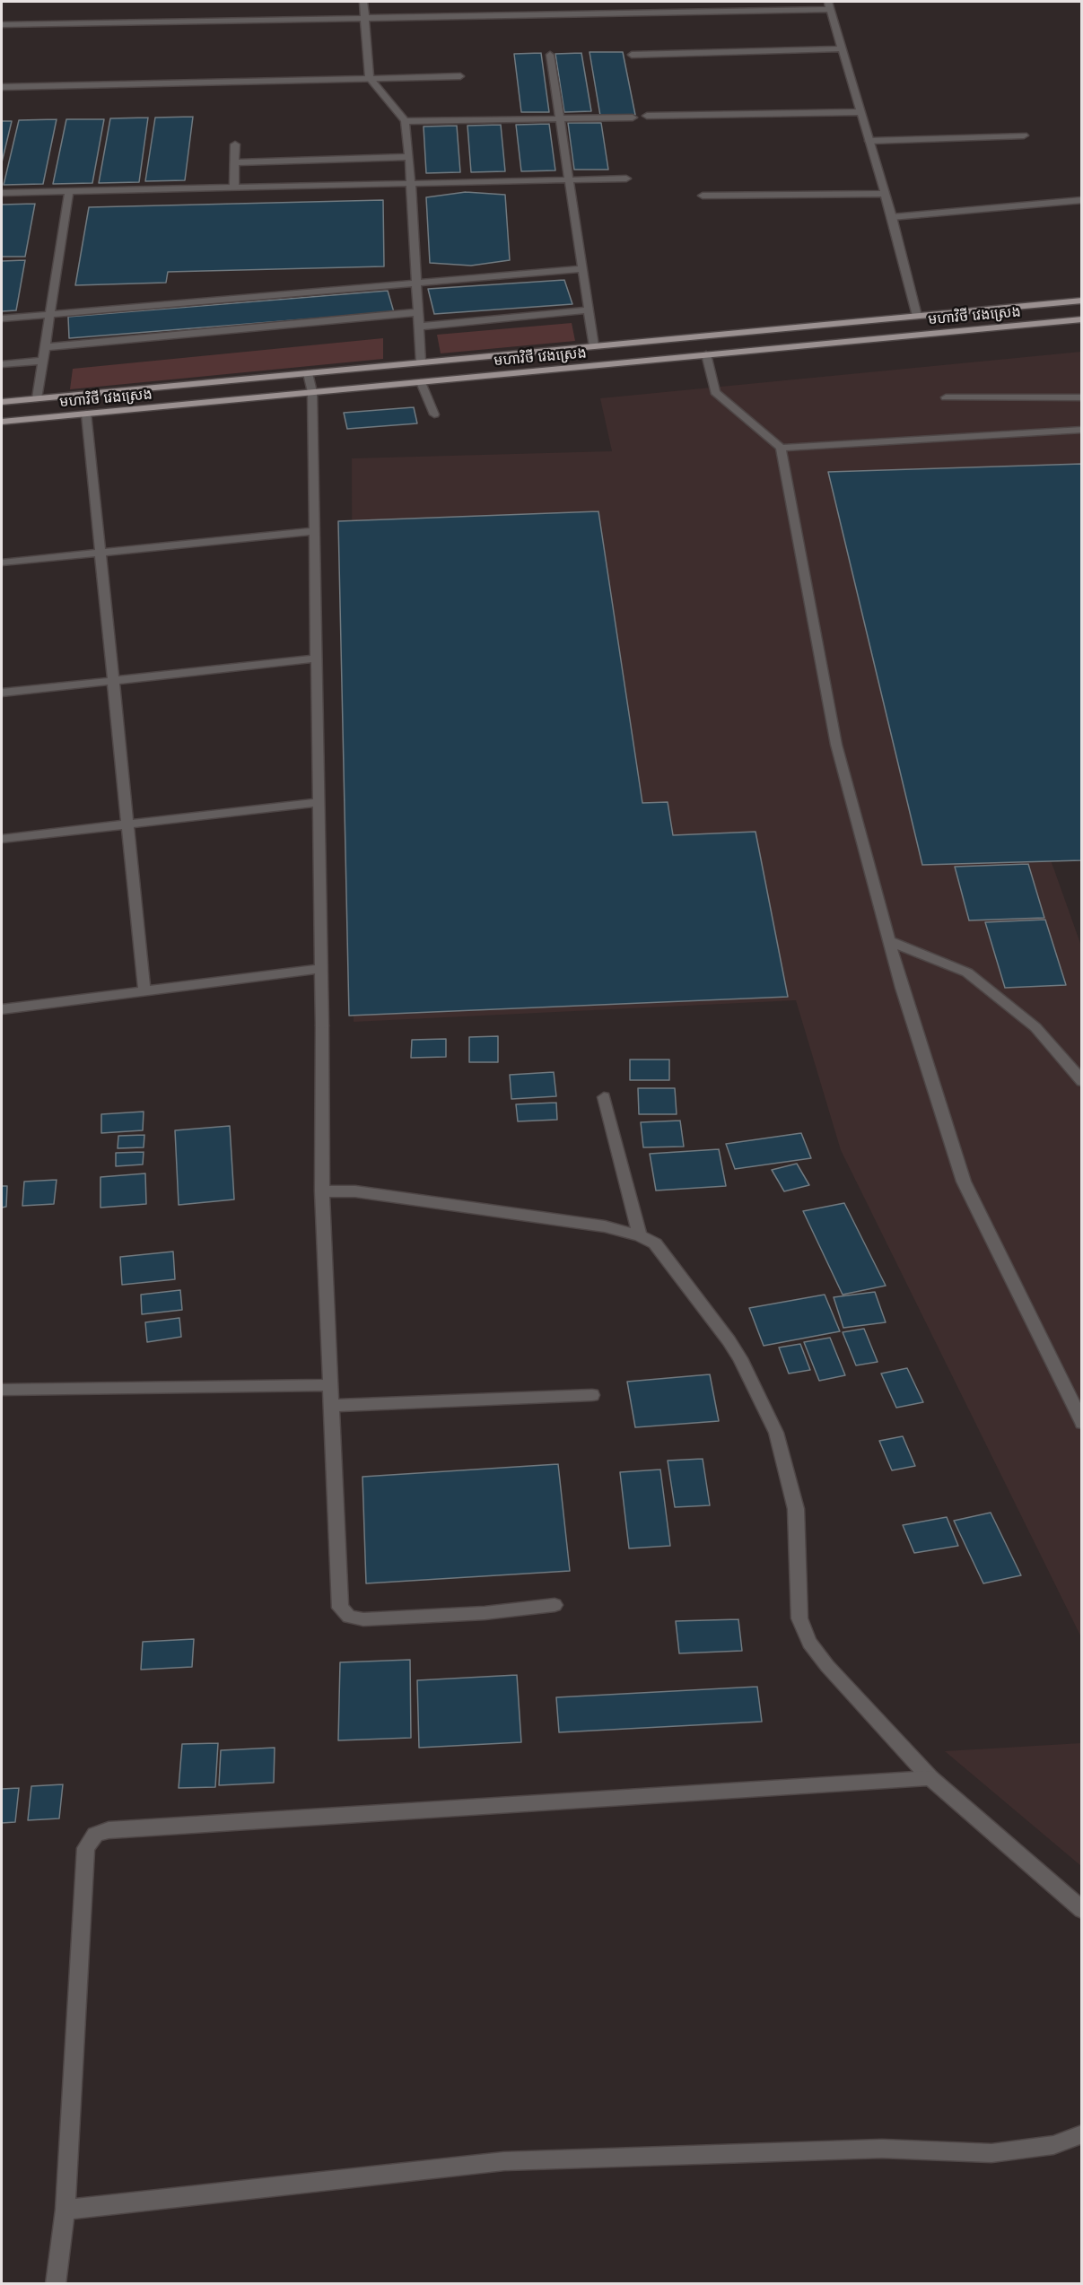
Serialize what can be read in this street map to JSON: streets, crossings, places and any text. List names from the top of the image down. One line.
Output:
{"streets":{"main road":["មហាវិថី វេងស្រេង"]}}
